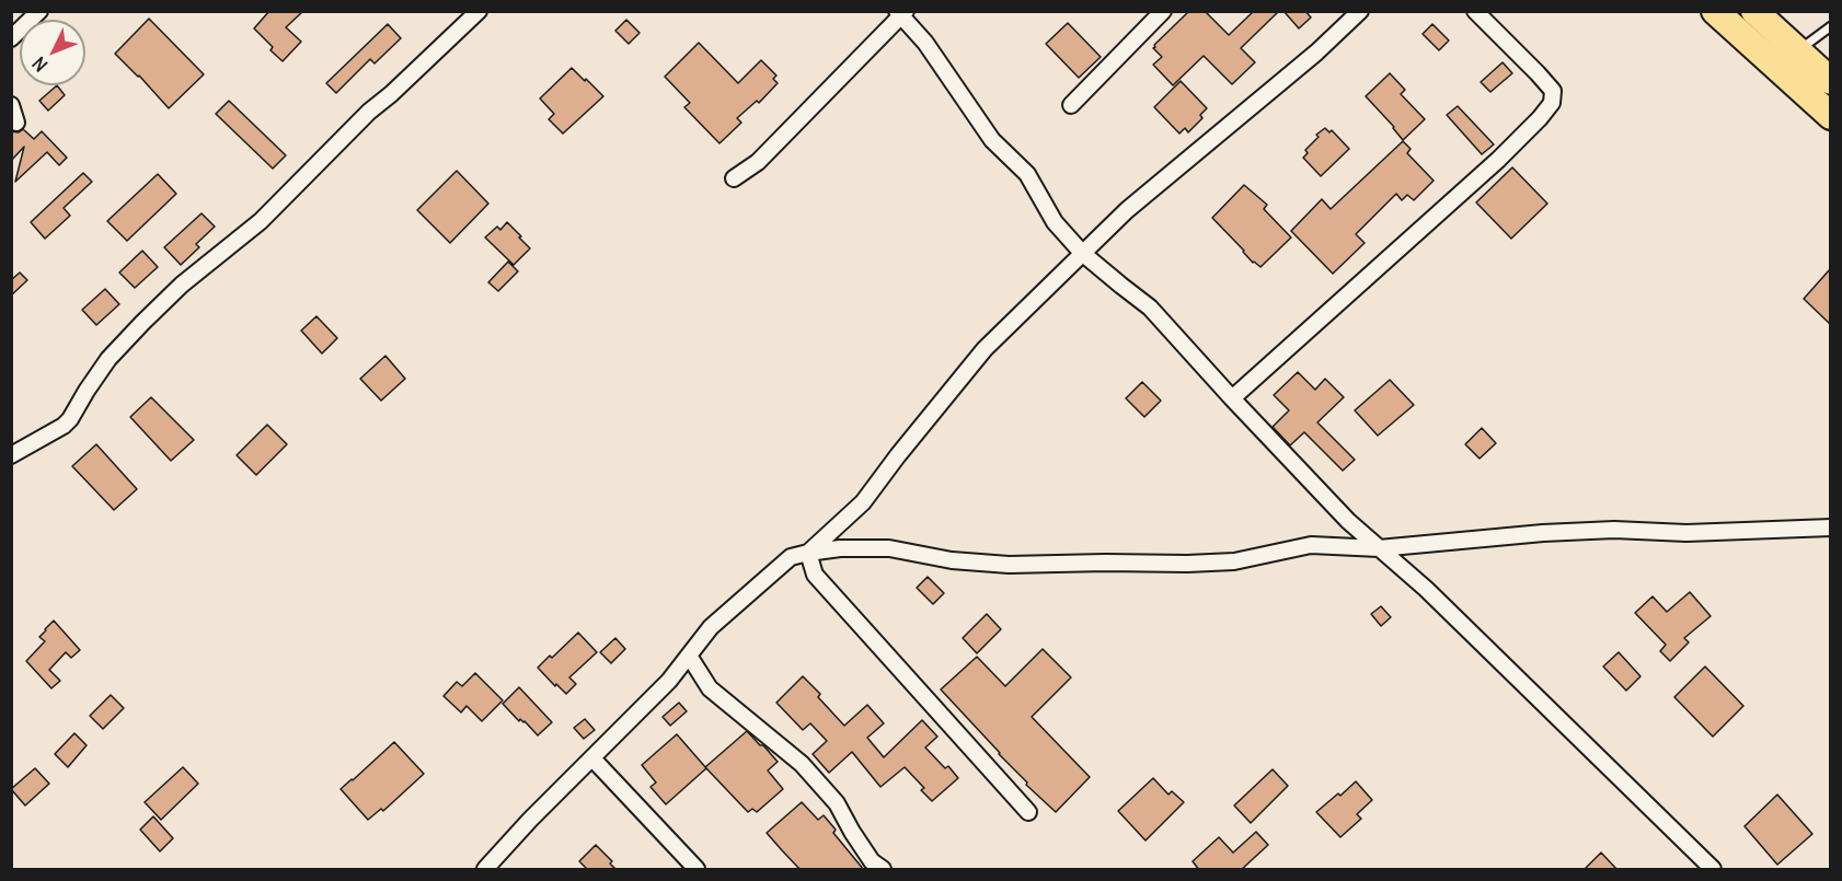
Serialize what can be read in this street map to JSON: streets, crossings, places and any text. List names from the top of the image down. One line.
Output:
{"north":"bottom left"}
